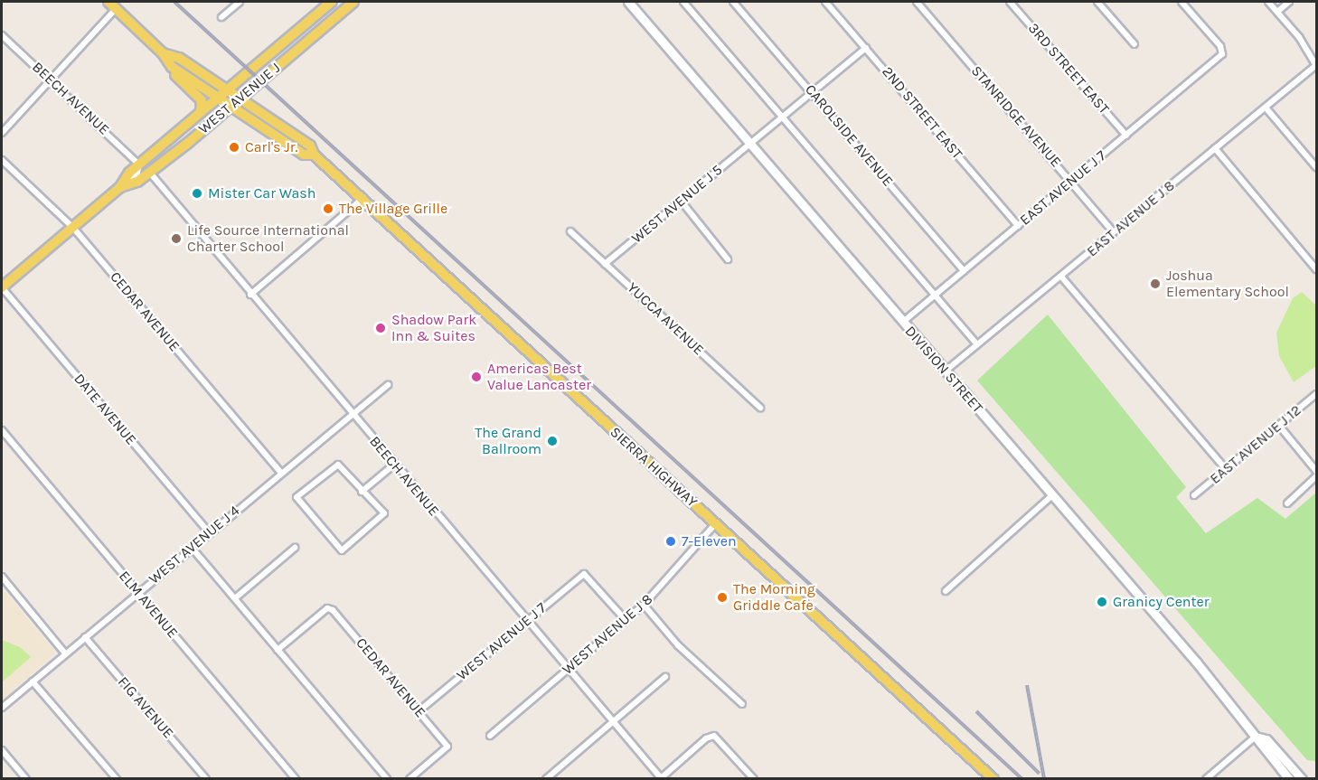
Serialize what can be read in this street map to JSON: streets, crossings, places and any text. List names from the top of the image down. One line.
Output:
{"streets":{"main road":["WEST AVENUE J","DIVISION STREET","SIERRA HIGHWAY"],"street":["3RD STREET EAST","BEECH AVENUE","2ND STREET EAST","STANRIDGE AVENUE","CAROLSIDE AVENUE","EAST AVENUE J 7","WEST AVENUE J 5","EAST AVENUE J 8","CEDAR AVENUE","YUCCA AVENUE","DATE AVENUE","EAST AVENUE J 12","WEST AVENUE J 4","ELM AVENUE","WEST AVENUE J 8","WEST AVENUE J 7","FIG AVENUE"]},"crossings":[["3RD STREET EAST","EAST AVENUE J 7"],["BEECH AVENUE","WEST AVENUE J"],["BEECH AVENUE","WEST AVENUE J 4"],["BEECH AVENUE","WEST AVENUE J 8"],["BEECH AVENUE","WEST AVENUE J 7"],["WEST AVENUE J","CEDAR AVENUE"],["WEST AVENUE J","DATE AVENUE"],["WEST AVENUE J","SIERRA HIGHWAY"],["2ND STREET EAST","EAST AVENUE J 7"],["2ND STREET EAST","WEST AVENUE J 5"],["STANRIDGE AVENUE","EAST AVENUE J 7"],["STANRIDGE AVENUE","EAST AVENUE J 8"],["CAROLSIDE AVENUE","EAST AVENUE J 7"],["CAROLSIDE AVENUE","WEST AVENUE J 5"],["EAST AVENUE J 7","DIVISION STREET"],["WEST AVENUE J 5","YUCCA AVENUE"],["WEST AVENUE J 5","DIVISION STREET"],["EAST AVENUE J 8","DIVISION STREET"],["CEDAR AVENUE","WEST AVENUE J 4"],["CEDAR AVENUE","WEST AVENUE J 7"],["DATE AVENUE","WEST AVENUE J 4"],["SIERRA HIGHWAY","WEST AVENUE J 8"],["WEST AVENUE J 4","ELM AVENUE"],["WEST AVENUE J 4","FIG AVENUE"],["WEST AVENUE J 8","WEST AVENUE J 7"]],"places":["Carl's Jr.","Mister Car Wash","The Village Grille","Life Source International Charter School","Joshua Elementary School","Shadow Park Inn & Suites","Americas Best Value Lancaster","The Grand Ballroom","7-Eleven","The Morning Griddle Cafe","Granicy Center"]}
